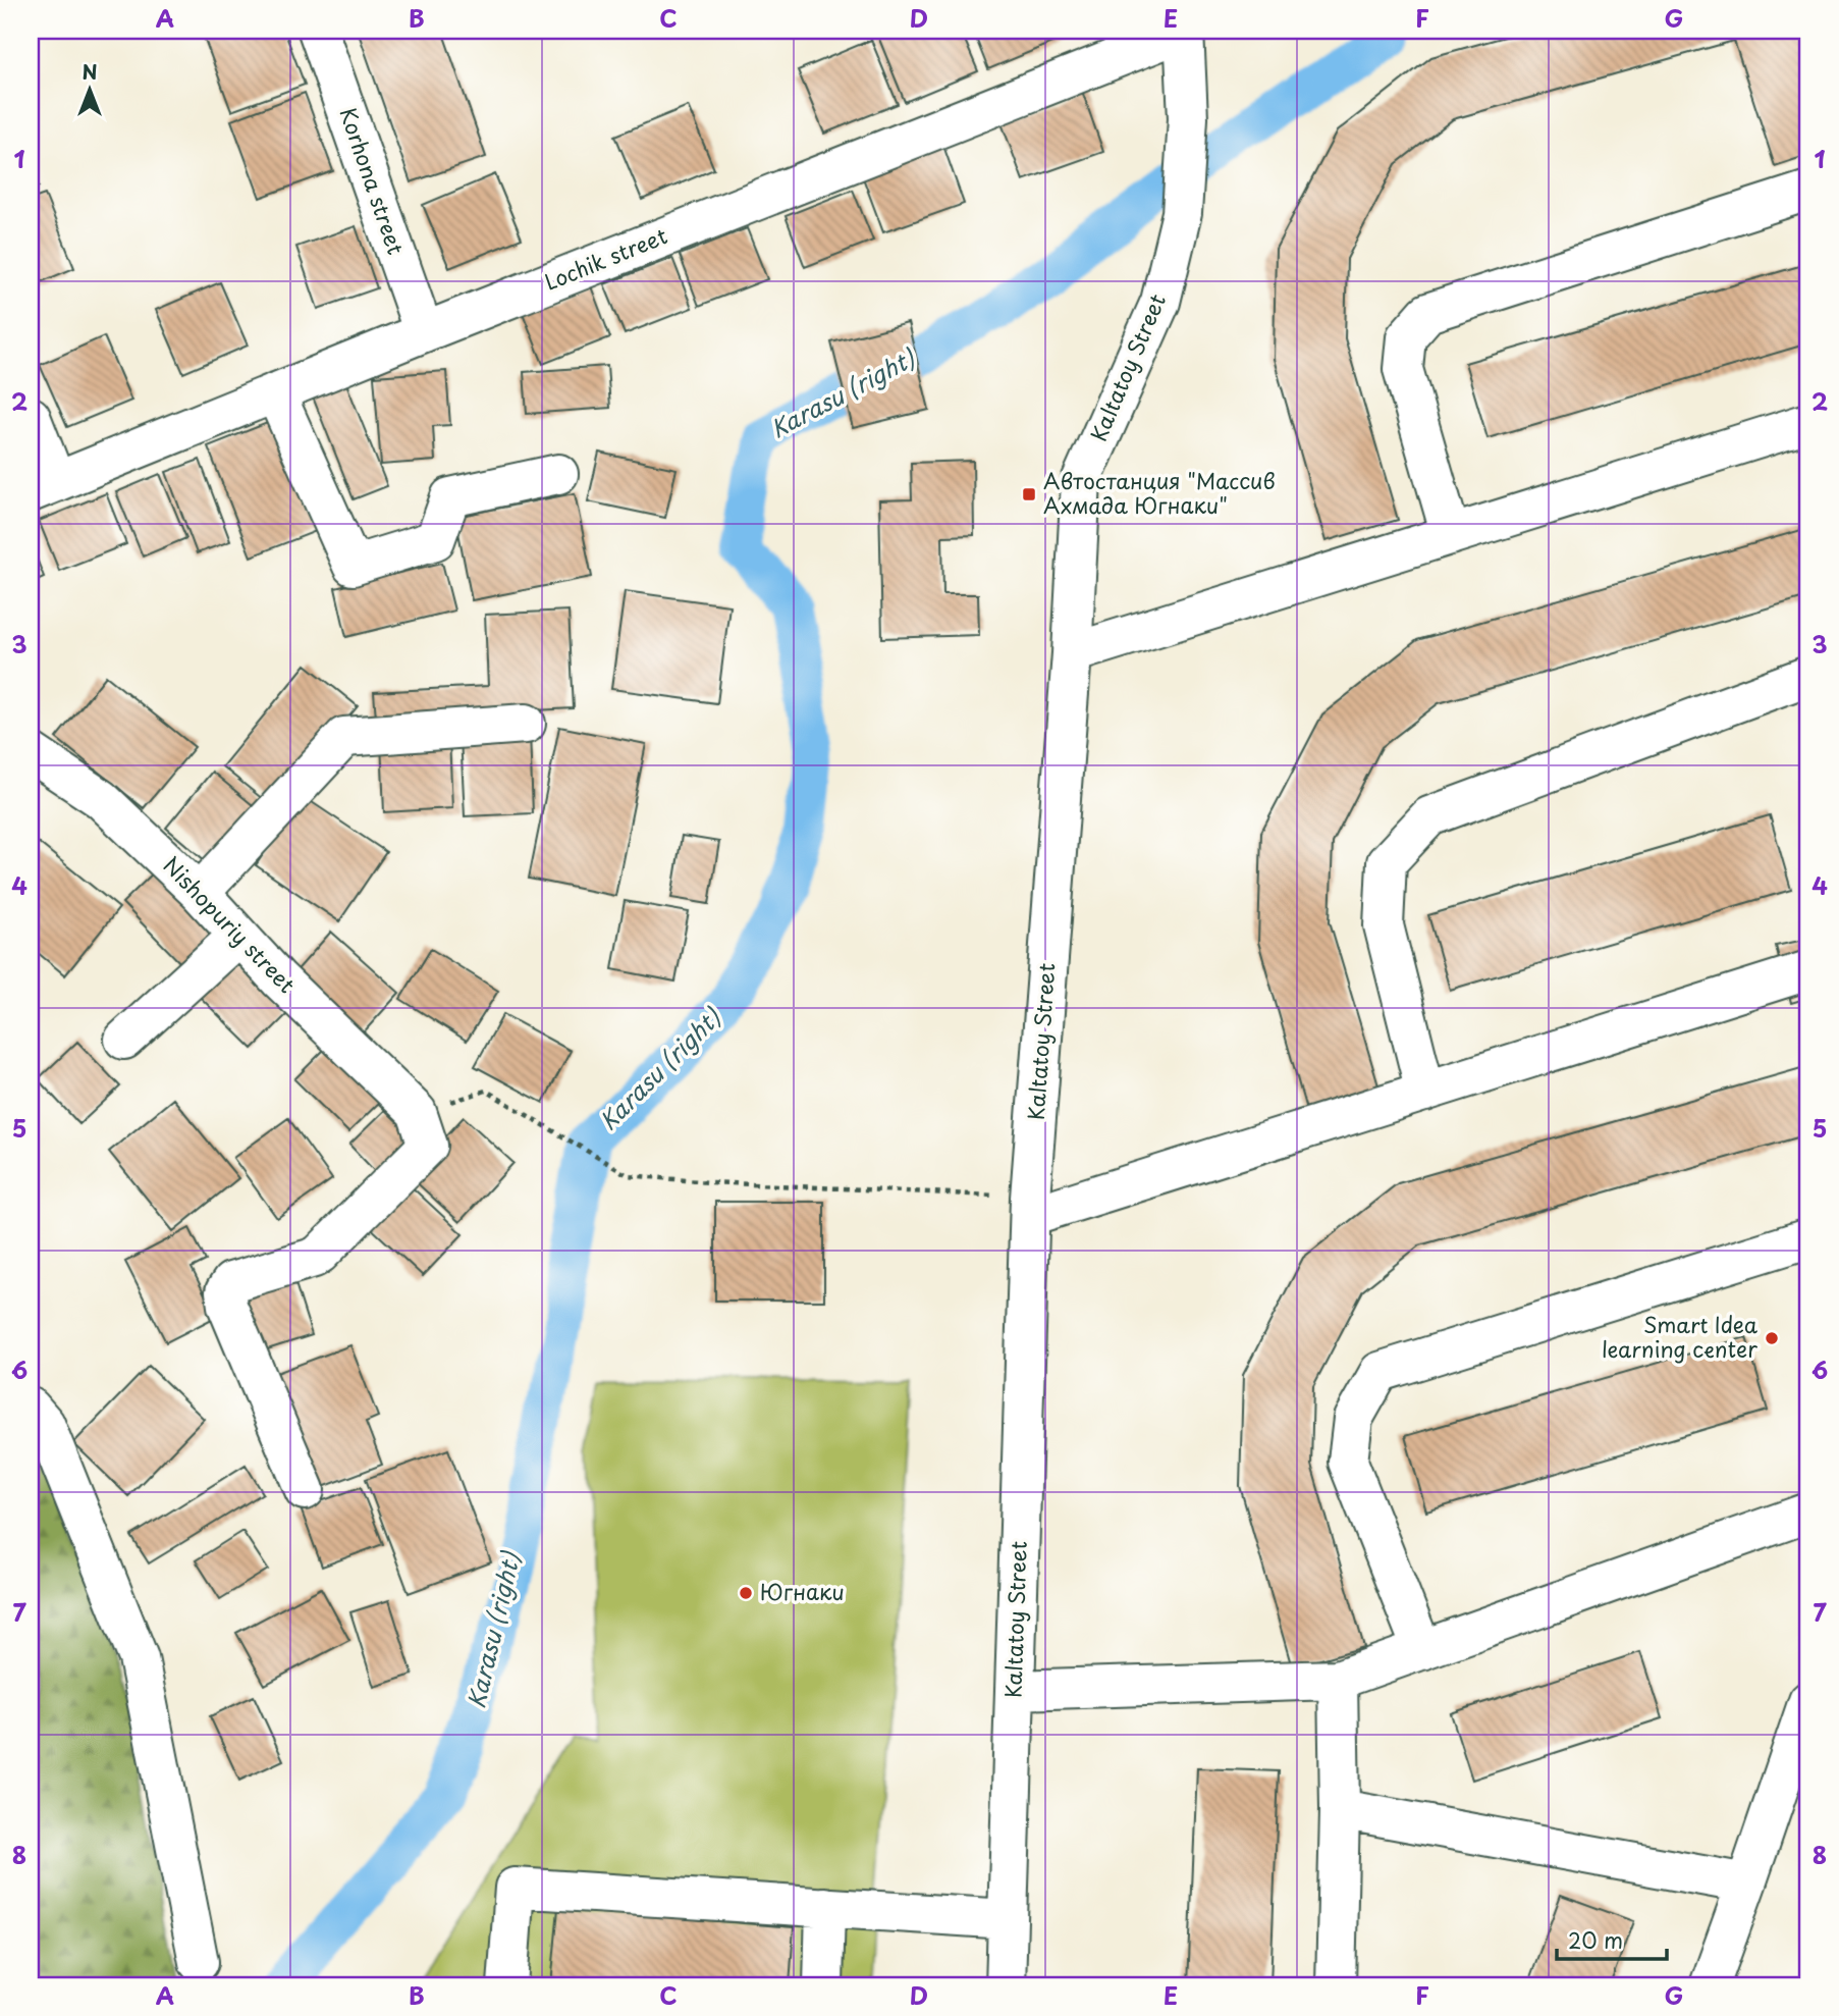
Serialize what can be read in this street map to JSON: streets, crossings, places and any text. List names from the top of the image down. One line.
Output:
{"streets":{"street":["Korhona street","Lochik street","Kaltatoy Street","Nishopuriy street"]},"crossings":[["Korhona street","Lochik street"],["Lochik street","Kaltatoy Street"]],"water":["Karasu (right)"],"places":{"transit":["Автостанция \"Массив Ахмада Югнаки\""],"other":["Smart Idea learning center","Югнаки"]},"scale_bar":"20 m","north":"top","grid":{"columns":["A","B","C","D","E","F","G"],"rows":["1","2","3","4","5","6","7","8"]}}
